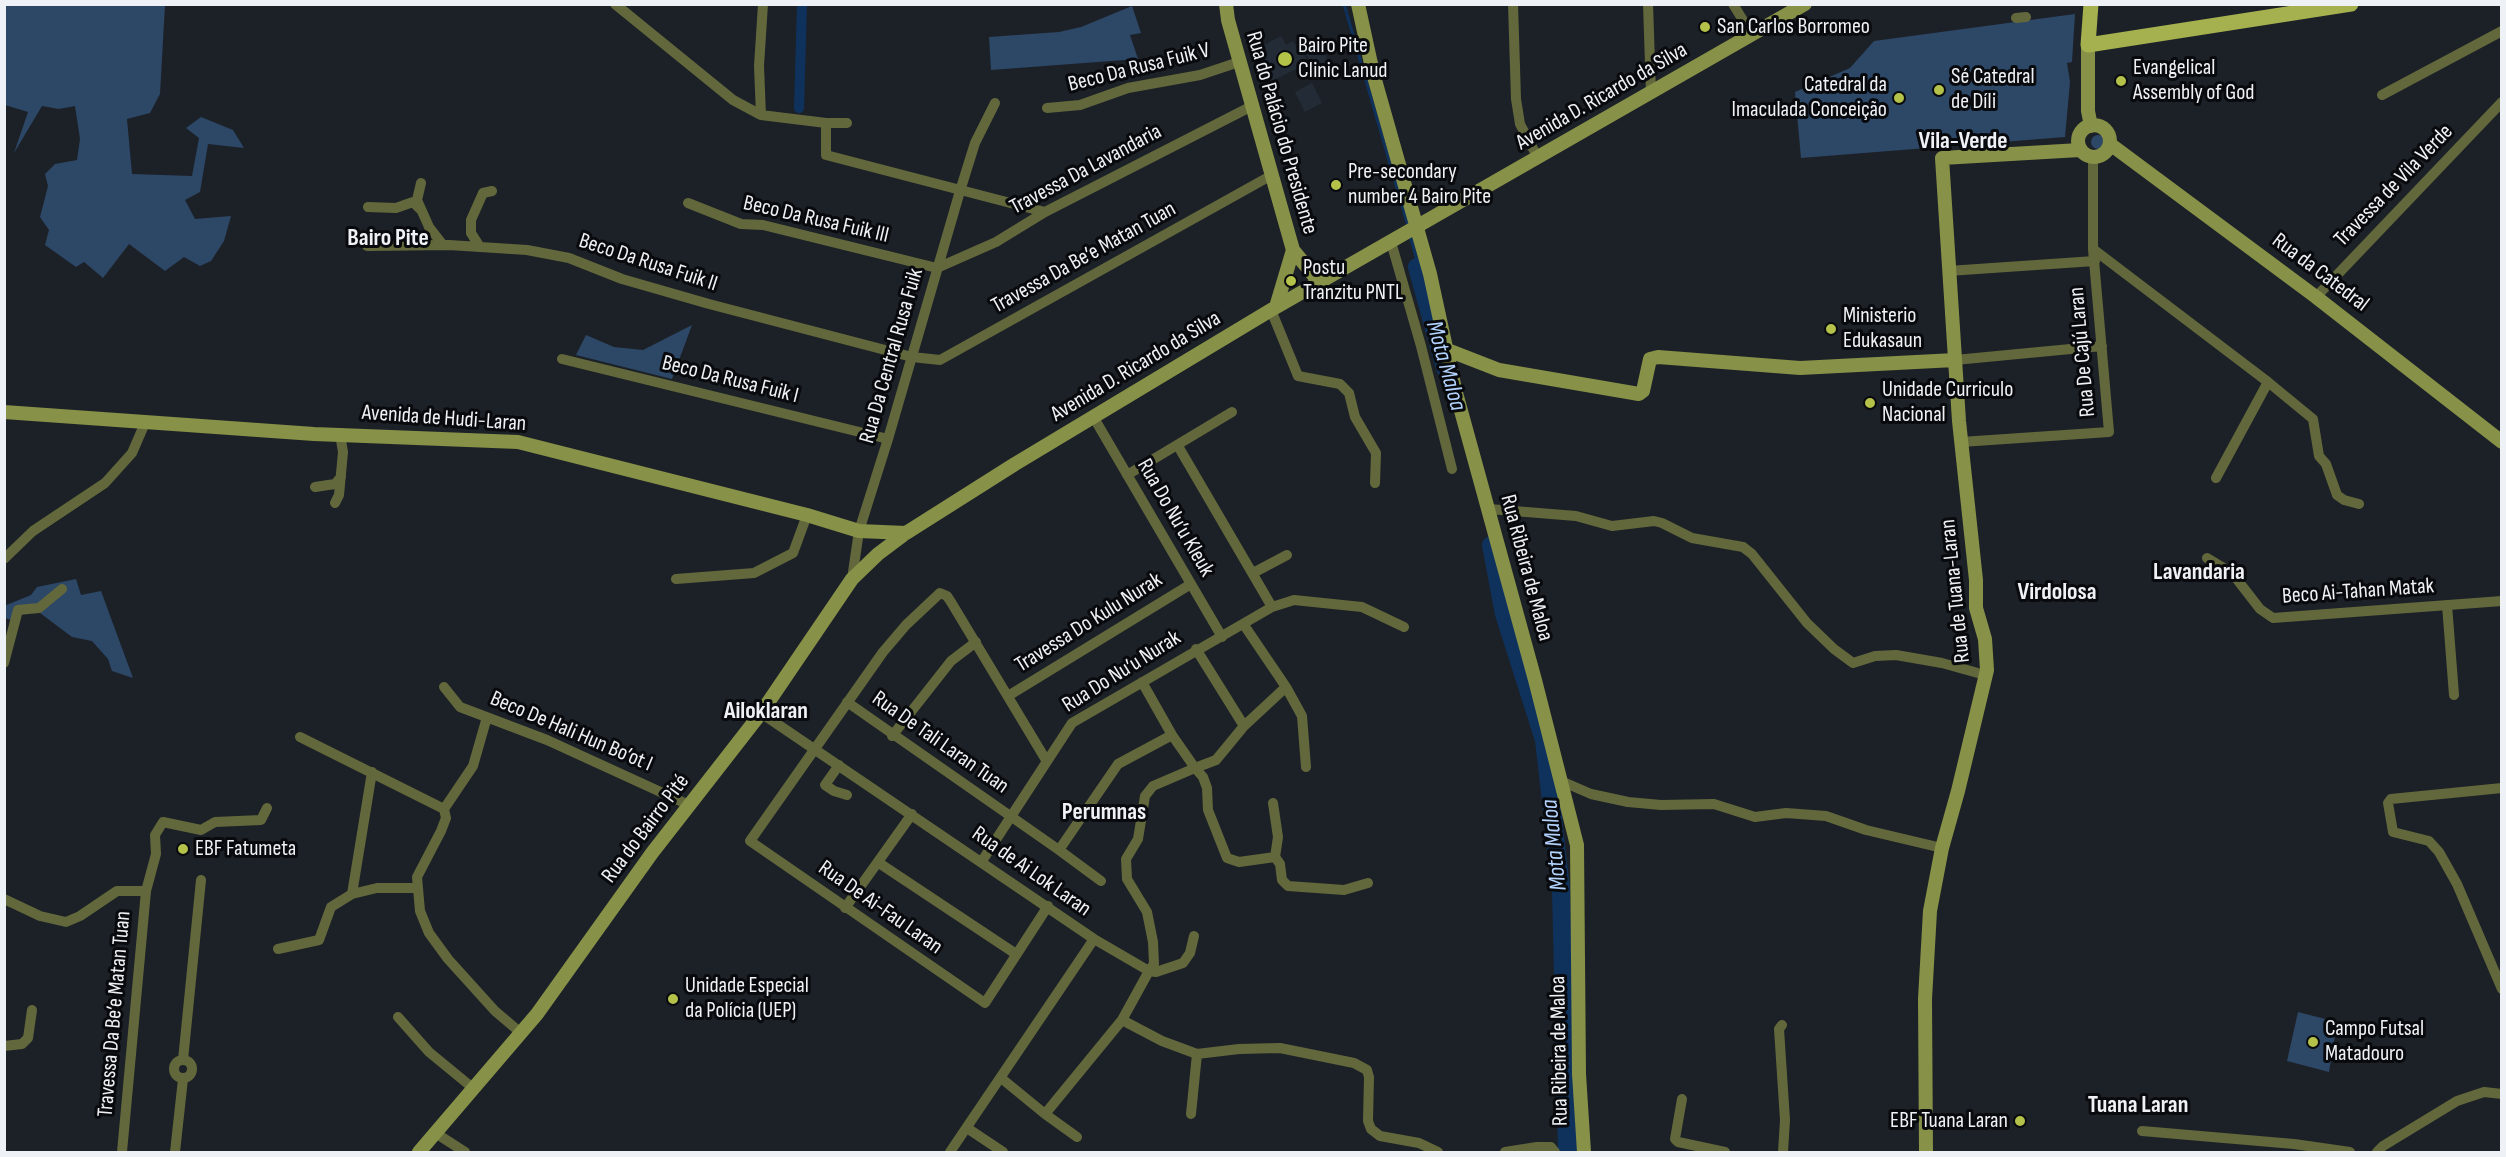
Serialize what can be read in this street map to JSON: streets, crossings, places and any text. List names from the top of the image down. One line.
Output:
{"streets":{"main road":["Avenida D. Ricardo da Silva","Rua do Palácio do Presidente","Rua da Catedral","Avenida de Hudi-Laran","Rua Ribeira de Maloa","Rua de Tuana-Laran","Rua do Bairro Pité"],"street":["Beco Da Rusa Fuik V","Travessa Da Lavandaria","Travessa de Vila Verde","Beco Da Rusa Fuik III","Travessa Da Be’e Matan Tuan","Beco Da Rusa Fuik II","Rua De Cajú Laran","Rua Da Central Rusa Fuik","Beco Da Rusa Fuik I","Rua Do Nu’u Kleuk","Beco Ai-Tahan Matak","Travessa Do Kulu Nurak","Rua Do Nu’u Nurak","Beco De Hali Hun Bo’ot I","Rua De Tali Laran Tuan","Rua de Ai Lok Laran","Rua De Ai-Fau Laran"]},"crossings":[["Beco Da Rusa Fuik V","Rua do Palácio do Presidente"],["Avenida D. Ricardo da Silva","Rua do Palácio do Presidente"],["Avenida D. Ricardo da Silva","Avenida de Hudi-Laran"],["Avenida D. Ricardo da Silva","Rua Do Nu’u Kleuk"],["Avenida D. Ricardo da Silva","Rua Ribeira de Maloa"],["Avenida D. Ricardo da Silva","Rua do Bairro Pité"],["Rua do Palácio do Presidente","Travessa Da Lavandaria"],["Rua do Palácio do Presidente","Travessa Da Be’e Matan Tuan"],["Travessa Da Lavandaria","Beco Da Rusa Fuik III"],["Travessa Da Lavandaria","Rua Da Central Rusa Fuik"],["Travessa de Vila Verde","Rua da Catedral"],["Beco Da Rusa Fuik III","Rua Da Central Rusa Fuik"],["Travessa Da Be’e Matan Tuan","Beco Da Rusa Fuik II"],["Travessa Da Be’e Matan Tuan","Rua Da Central Rusa Fuik"],["Beco Da Rusa Fuik II","Rua Da Central Rusa Fuik"],["Rua da Catedral","Rua De Cajú Laran"],["Rua da Catedral","Rua de Tuana-Laran"],["Rua De Cajú Laran","Rua de Tuana-Laran"],["Rua Da Central Rusa Fuik","Beco Da Rusa Fuik I"],["Rua Da Central Rusa Fuik","Avenida de Hudi-Laran"],["Rua Da Central Rusa Fuik","Rua do Bairro Pité"],["Avenida de Hudi-Laran","Rua do Bairro Pité"],["Rua Do Nu’u Kleuk","Travessa Do Kulu Nurak"],["Rua Do Nu’u Kleuk","Rua Do Nu’u Nurak"],["Rua Do Nu’u Nurak","Rua De Tali Laran Tuan"],["Rua Do Nu’u Nurak","Rua de Ai Lok Laran"],["Beco De Hali Hun Bo’ot I","Rua do Bairro Pité"],["Rua do Bairro Pité","Rua de Ai Lok Laran"],["Rua de Ai Lok Laran","Rua De Ai-Fau Laran"]],"districts":["Vila-Verde","Bairo Pite","Lavandaria","Virdolosa","Ailoklaran","Perumnas","Tuana Laran"],"water":["Mota Maloa"],"places":["San Carlos Borromeo","Bairo Pite Clinic Lanud","Evangelical Assembly of God","Sé Catedral de Díli","Catedral da Imaculada Conceição","Pre-secondary number 4 Bairo Pite","Postu Tranzitu PNTL","Ministerio Edukasaun","Unidade Curriculo Nacional","EBF Fatumeta","Unidade Especial da Polícia (UEP)","Campo Futsal Matadouro","EBF Tuana Laran"]}
